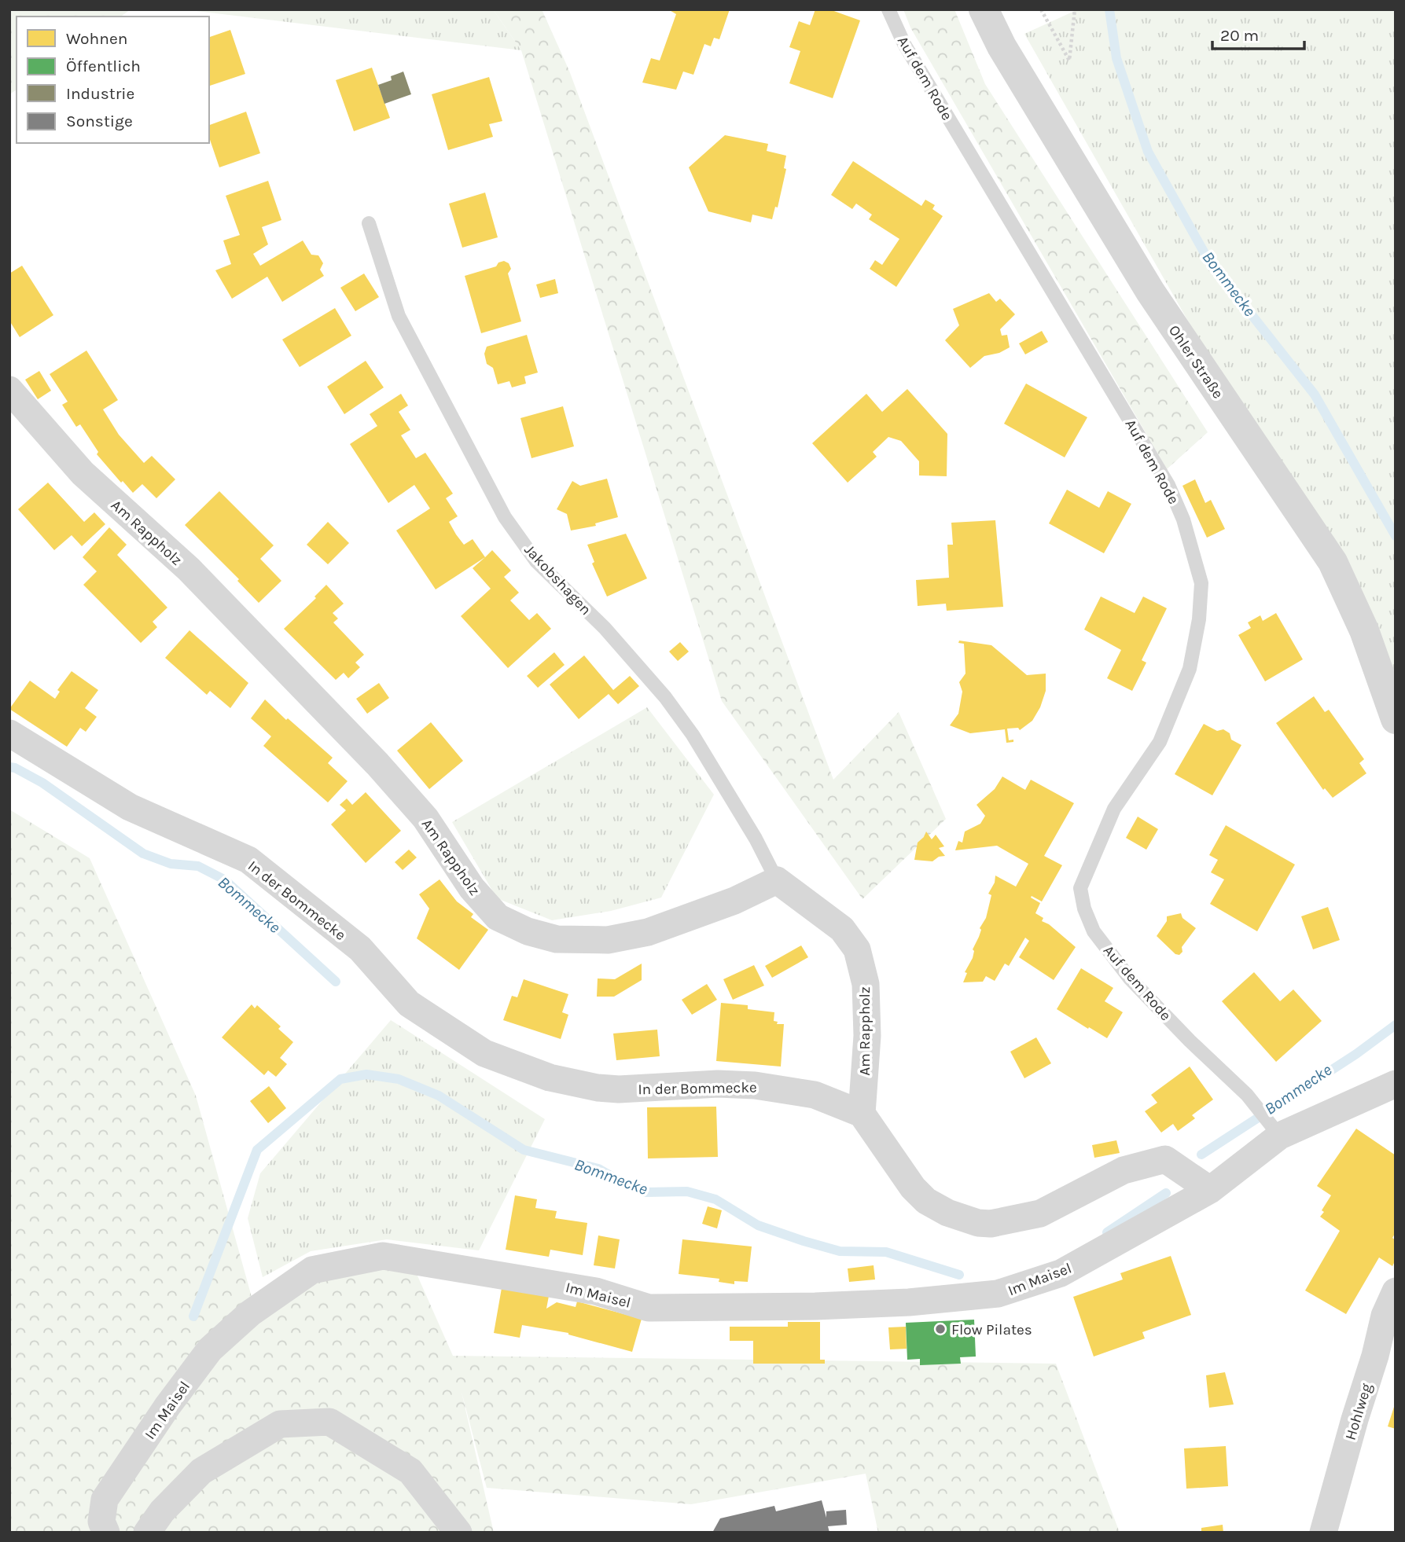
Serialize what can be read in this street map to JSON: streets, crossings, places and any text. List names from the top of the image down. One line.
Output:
{"streets":{"street":["Ohler Straße","Am Rappholz","In der Bommecke","Im Maisel","Hohlweg"],"lane":["Auf dem Rode","Jakobshagen"]},"crossings":[["Am Rappholz","Jakobshagen"],["Am Rappholz","In der Bommecke"]],"water":["Bommecke"],"places":["Flow Pilates"],"legend":["Wohnen","Öffentlich","Industrie","Sonstige"],"scale_bar":"20 m"}
